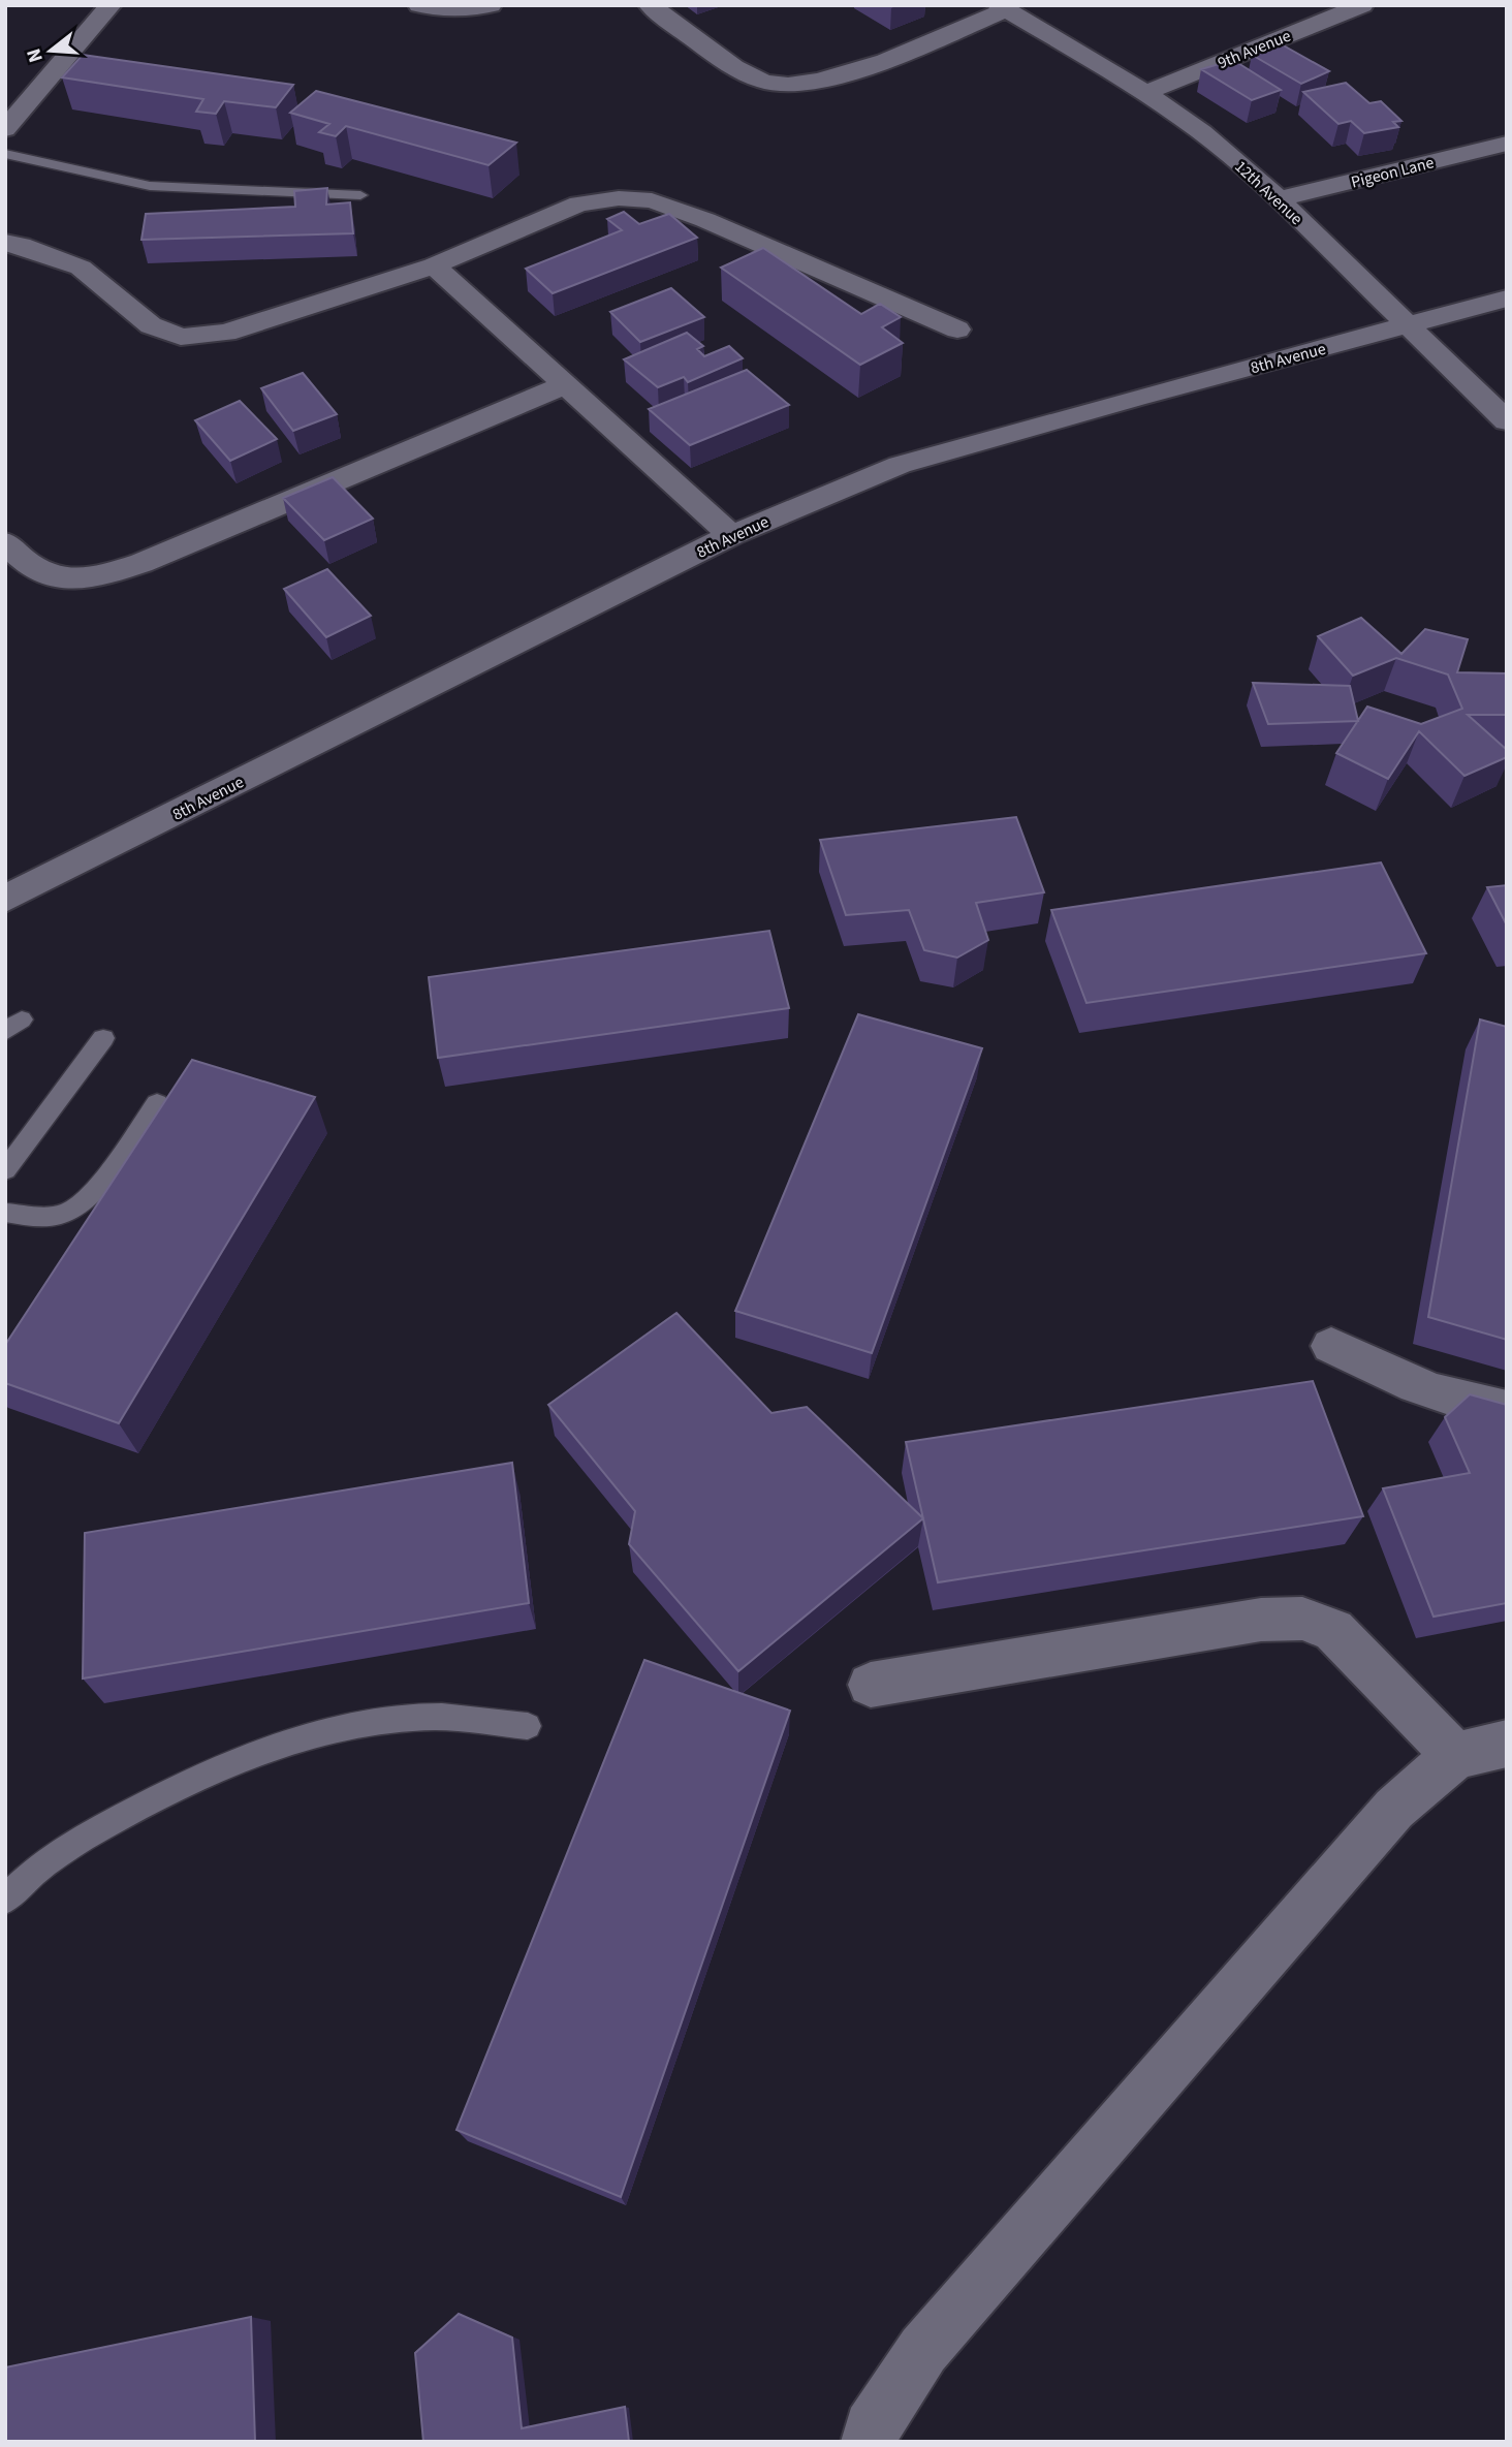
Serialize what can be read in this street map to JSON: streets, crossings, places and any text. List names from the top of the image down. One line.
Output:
{"streets":{"street":["9th Avenue","Pigeon Lane","12th Avenue","8th Avenue"]},"crossings":[["9th Avenue","12th Avenue"],["Pigeon Lane","12th Avenue"],["12th Avenue","8th Avenue"]],"north":"left"}
